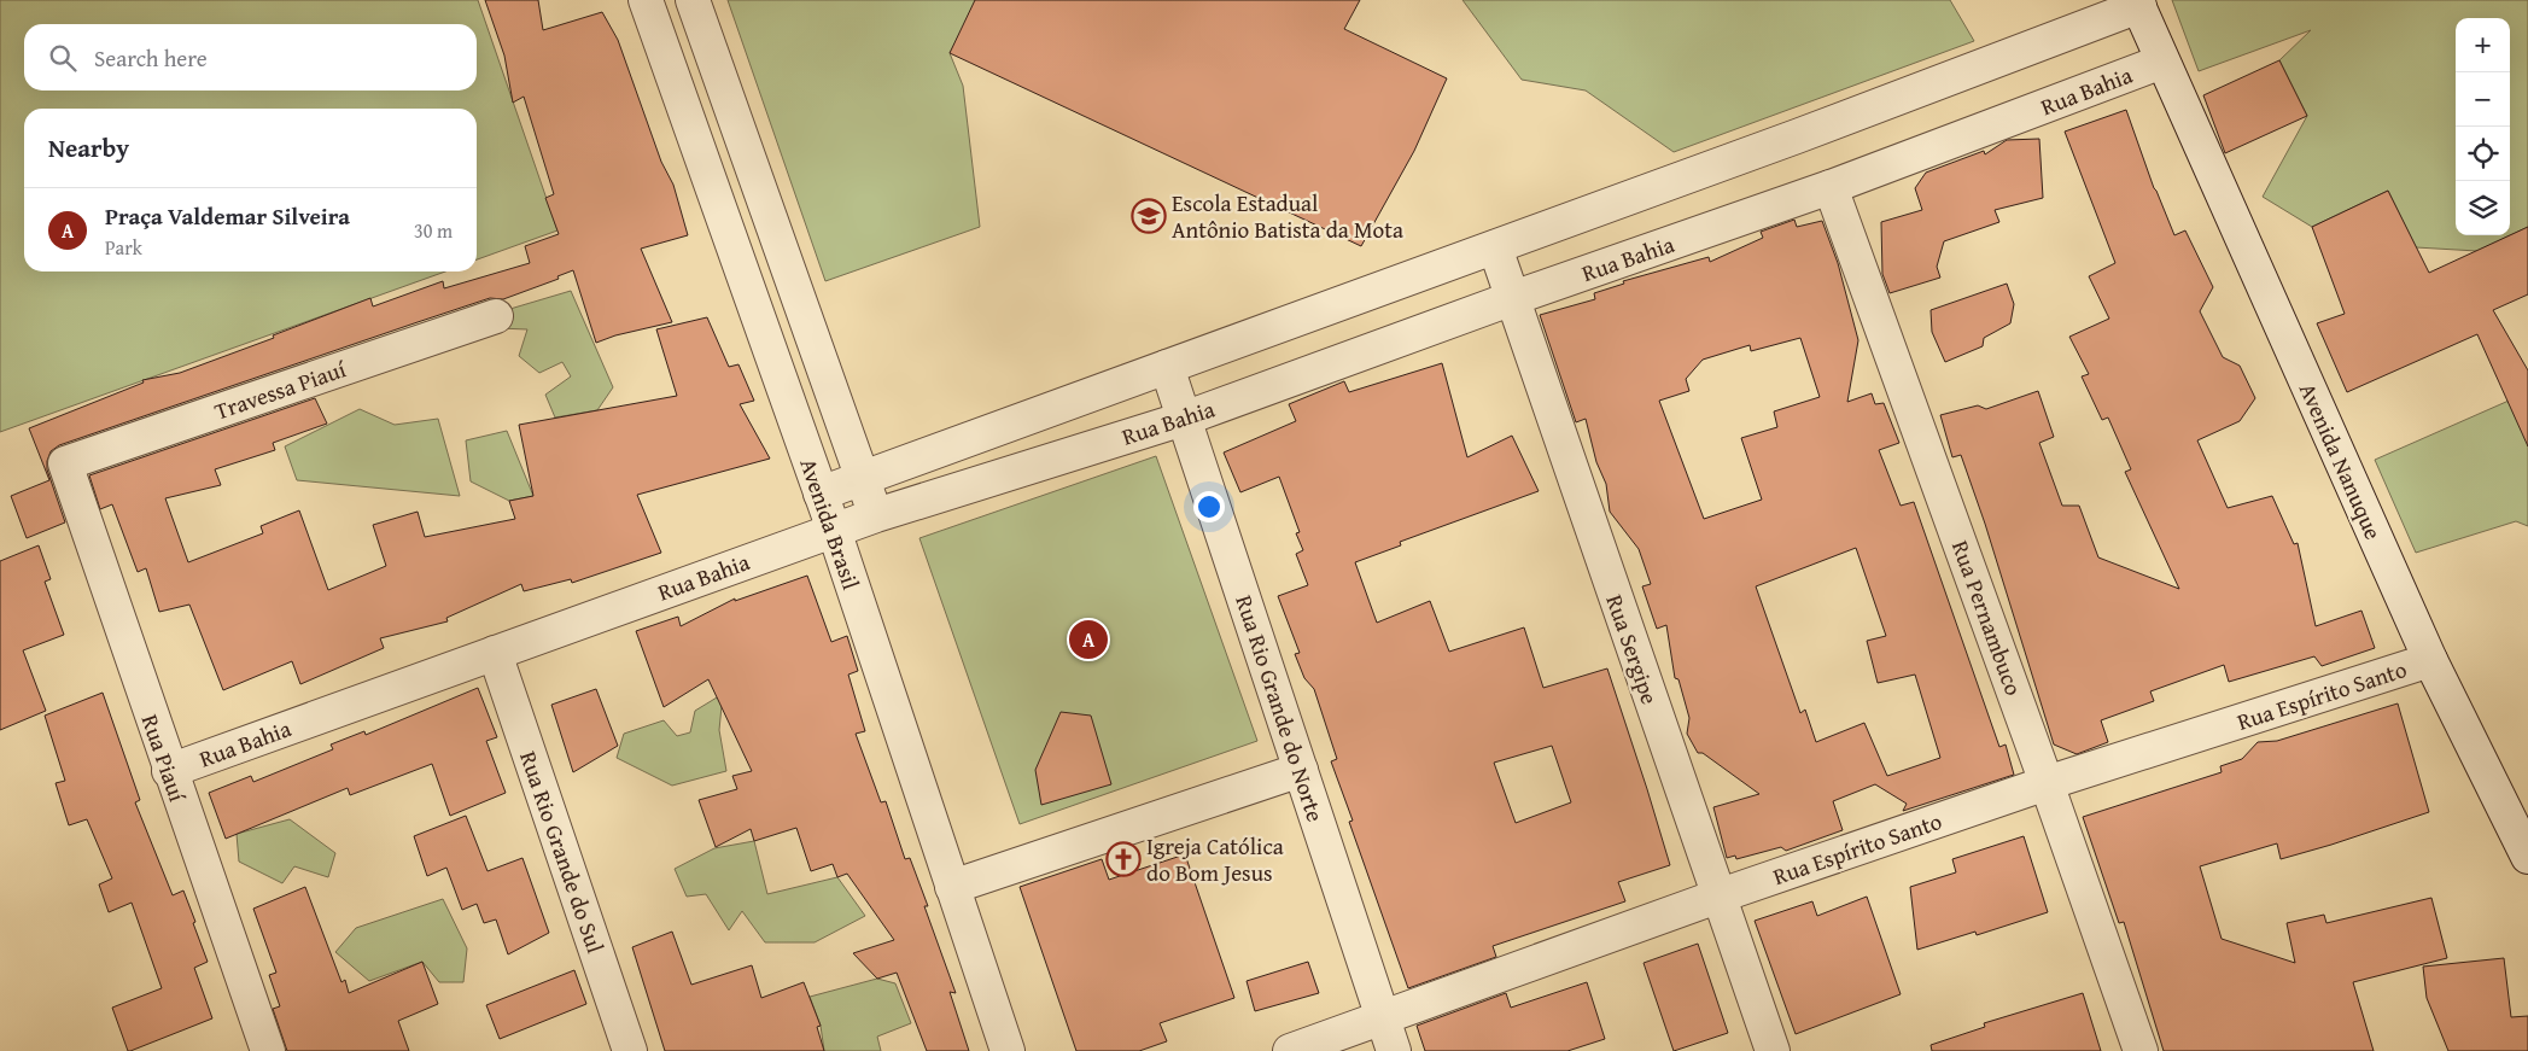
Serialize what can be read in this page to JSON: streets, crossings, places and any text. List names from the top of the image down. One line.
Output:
{"streets":{"street":["Rua Bahia","Travessa Piauí","Avenida Nanuque","Avenida Brasil","Rua Pernambuco","Rua Sergipe","Rua Espírito Santo","Rua Rio Grande do Norte","Rua Piauí","Rua Rio Grande do Sul"]},"crossings":[["Rua Bahia","Avenida Nanuque"],["Rua Bahia","Avenida Brasil"],["Rua Bahia","Rua Pernambuco"],["Rua Bahia","Rua Sergipe"],["Rua Bahia","Rua Rio Grande do Norte"],["Rua Bahia","Rua Piauí"],["Rua Bahia","Rua Rio Grande do Sul"],["Travessa Piauí","Rua Piauí"],["Avenida Nanuque","Rua Espírito Santo"],["Rua Pernambuco","Rua Espírito Santo"],["Rua Sergipe","Rua Espírito Santo"],["Rua Espírito Santo","Rua Rio Grande do Norte"]],"places":{"school or university":["Escola Estadual Antônio Batista da Mota"],"church":["Igreja Católica do Bom Jesus"]},"page":{"map_buttons":["+","−"],"search":"Search here","heading":"Nearby","list":[{"mark":"A","name":"Praça Valdemar Silveira","note":"Park","value":"30 m"}],"pins":"A"}}
